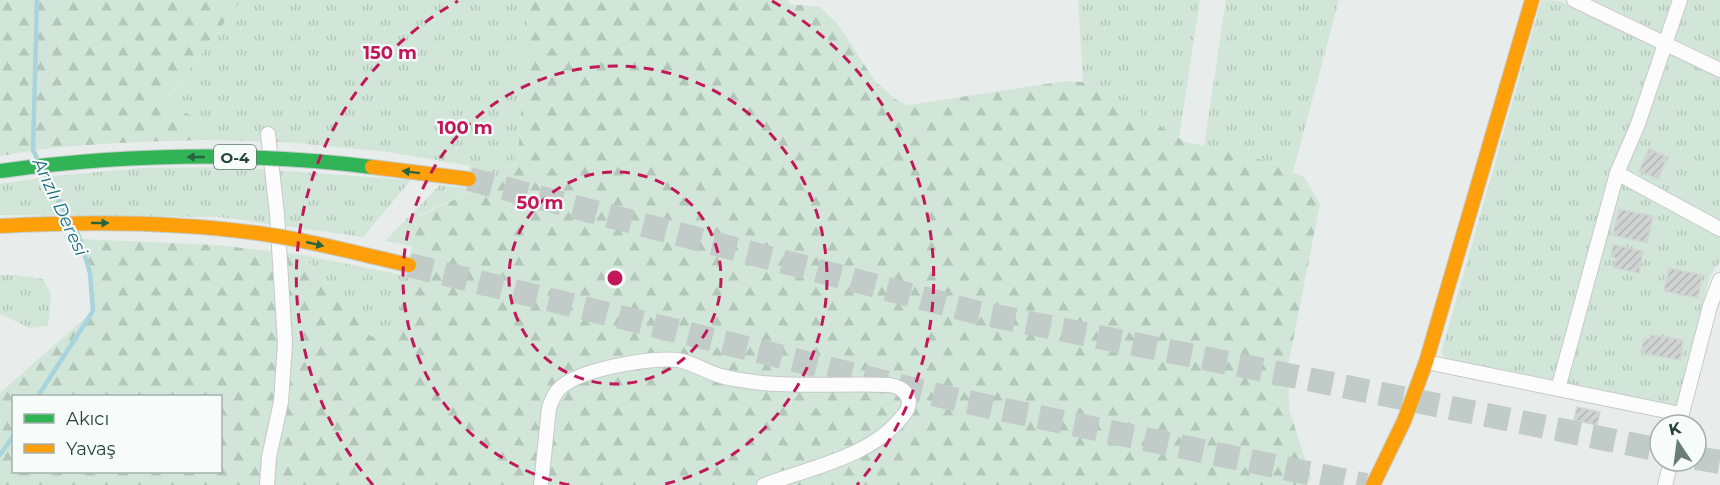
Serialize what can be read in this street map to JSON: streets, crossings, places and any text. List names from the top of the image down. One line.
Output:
{"streets":{"main road":["O-4"]},"water":["Arızlı Deresi"],"legend":["Akıcı","Yavaş"],"north":"top","rings":["150 m","100 m","50 m"]}
